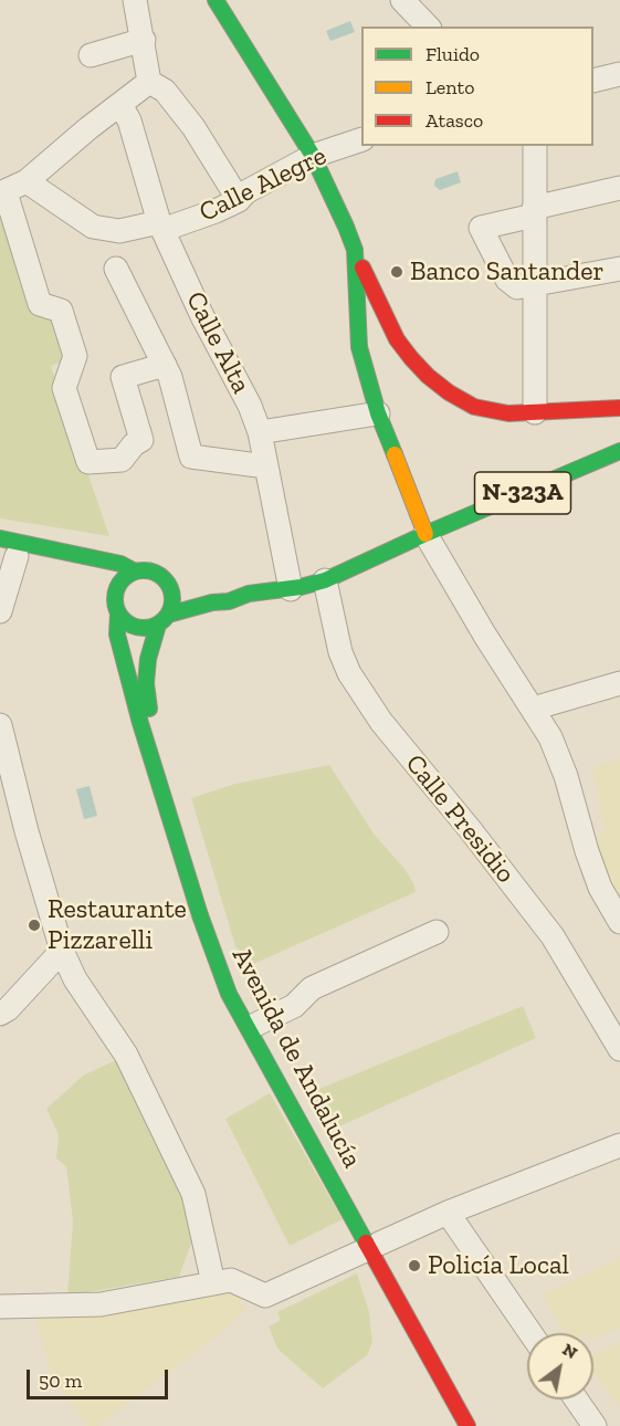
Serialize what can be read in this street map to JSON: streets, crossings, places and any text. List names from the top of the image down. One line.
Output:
{"streets":{"street":["Calle Alegre","Calle Alta","N-323A","Calle Presidio","Avenida de Andalucía"]},"crossings":[["Calle Alegre","Calle Alta"],["Calle Alta","N-323A"],["N-323A","Calle Presidio"],["N-323A","Avenida de Andalucía"]],"places":["Banco Santander","Restaurante Pizzarelli","Policía Local"],"legend":["Fluido","Lento","Atasco"],"scale_bar":"50 m","north":"top right"}
